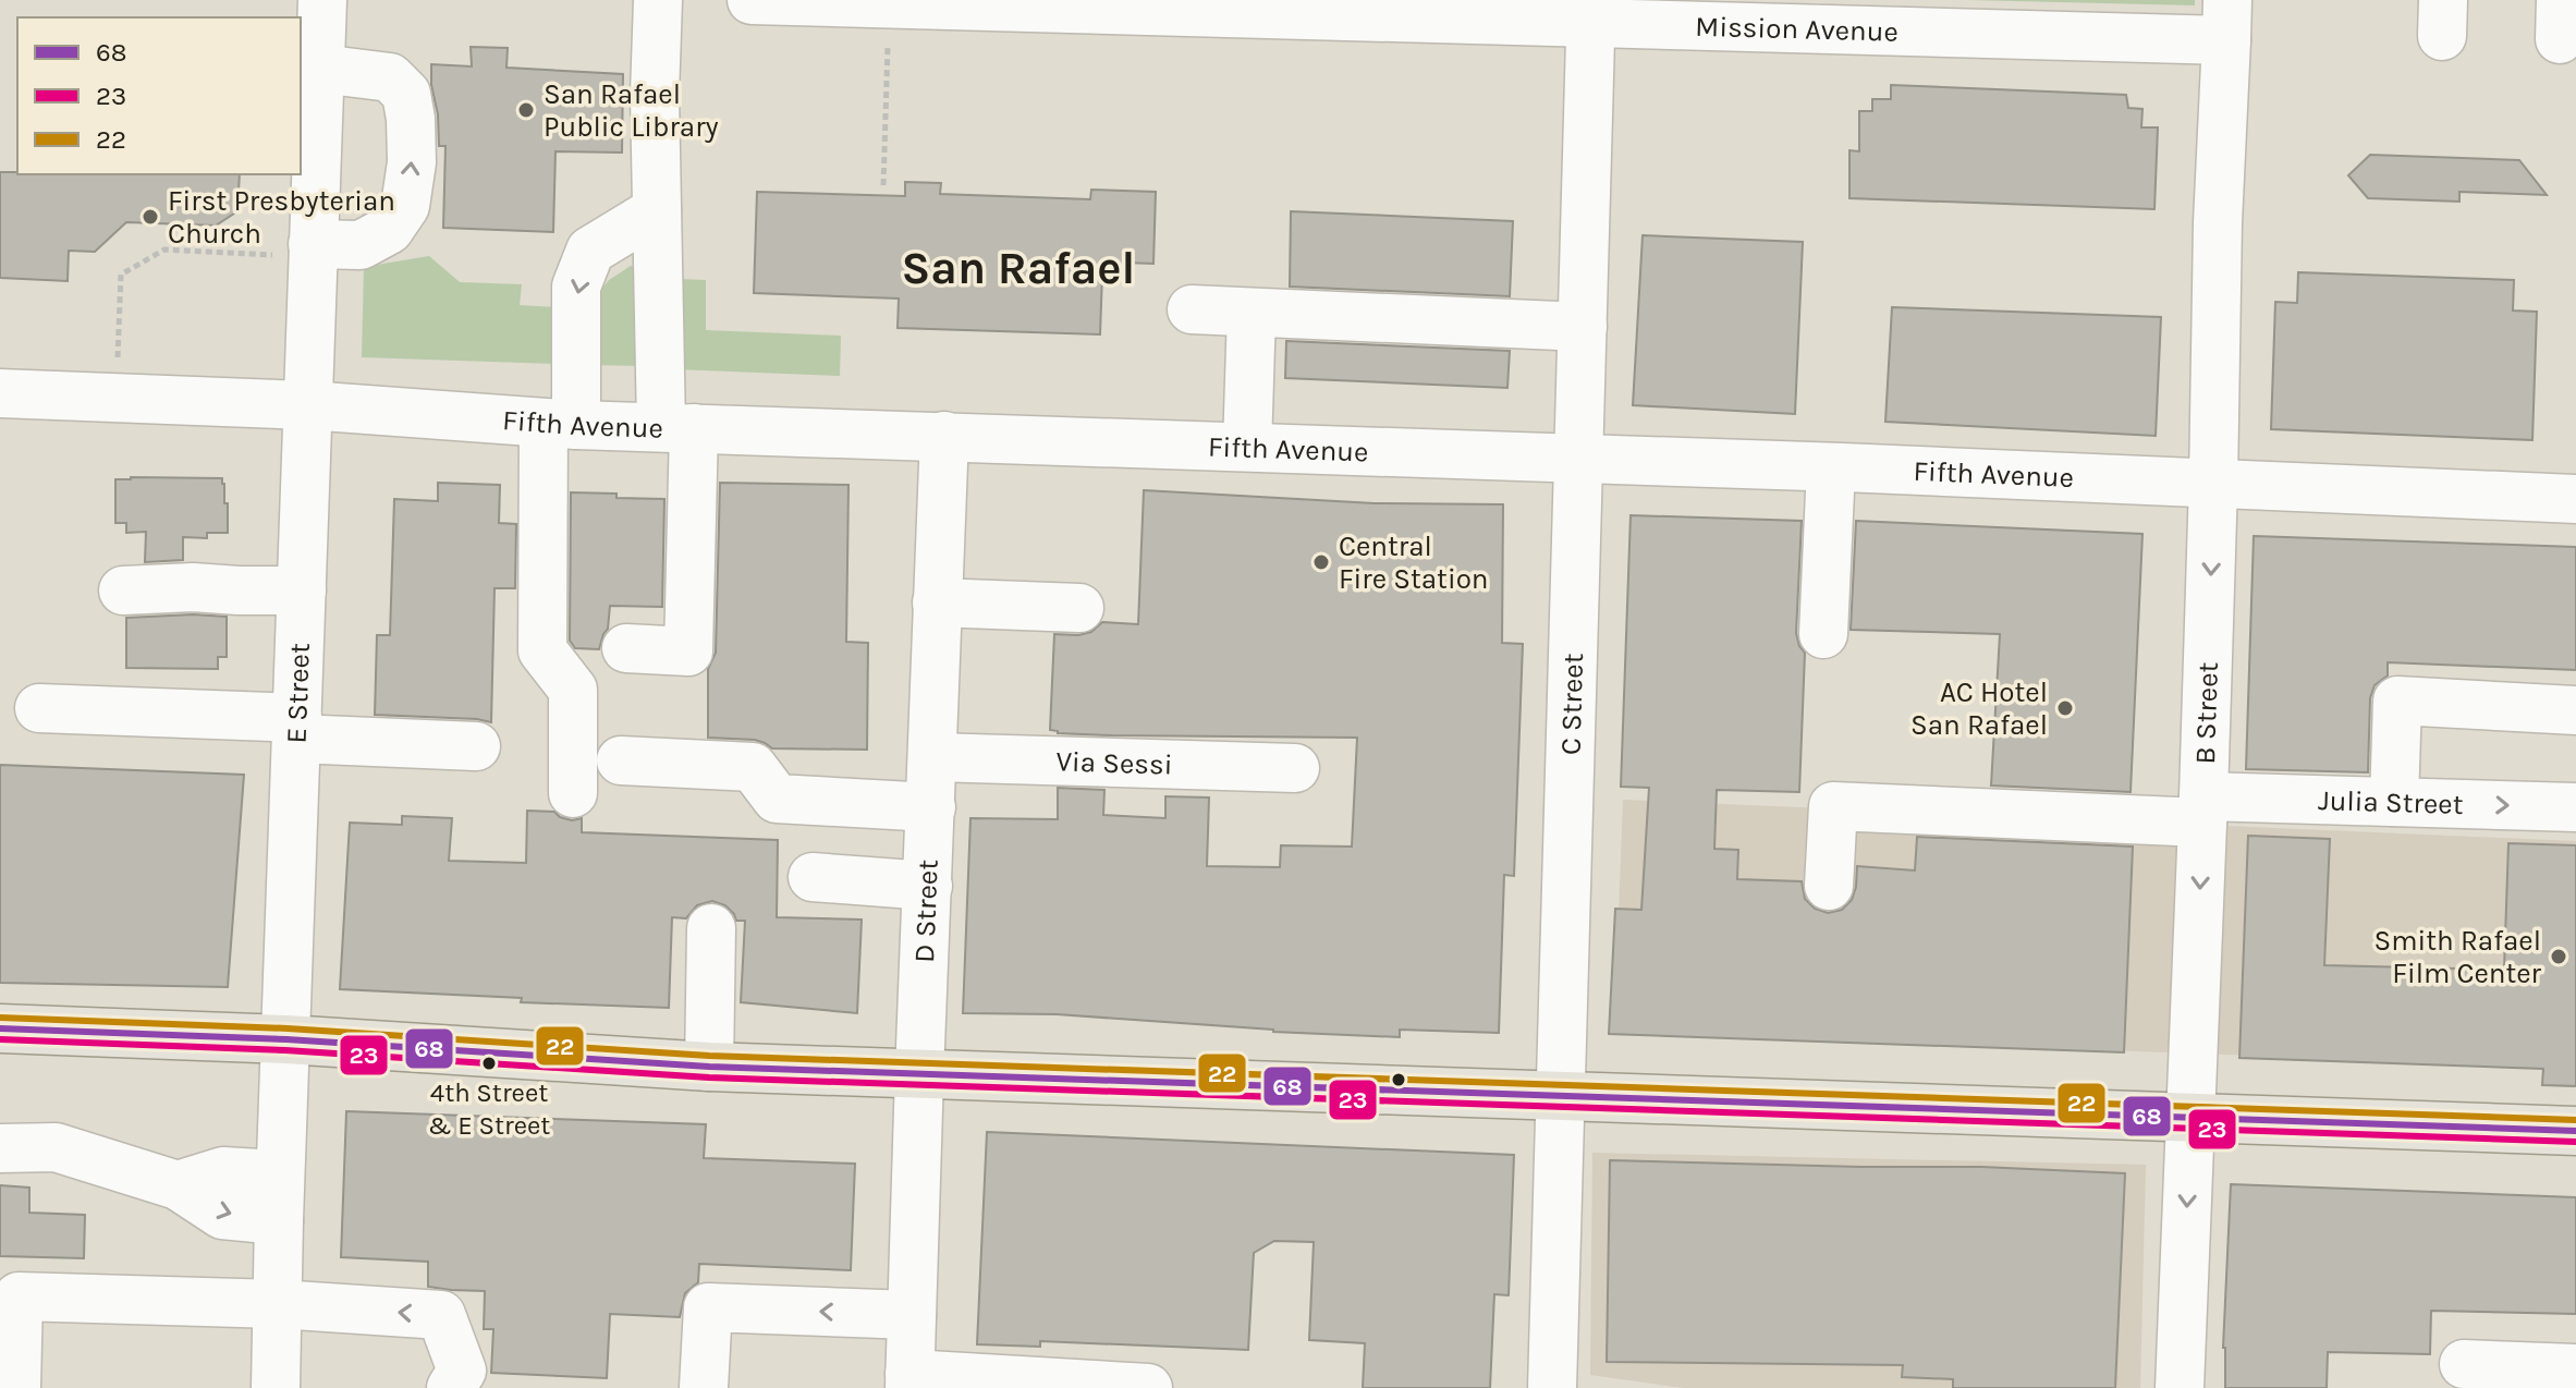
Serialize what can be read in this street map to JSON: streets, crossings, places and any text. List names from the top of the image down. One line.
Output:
{"streets":{"street":["Mission Avenue","Fifth Avenue","E Street","C Street","B Street","Via Sessi","Julia Street","D Street"]},"crossings":[["Mission Avenue","C Street"],["Mission Avenue","B Street"],["Fifth Avenue","E Street"],["Fifth Avenue","C Street"],["Fifth Avenue","B Street"],["Fifth Avenue","D Street"],["B Street","Julia Street"],["Via Sessi","D Street"]],"one_way":["B Street"],"districts":["San Rafael"],"places":["San Rafael Public Library","First Presbyterian Church","Central Fire Station","AC Hotel San Rafael","Smith Rafael Film Center","4th Street & E Street"],"lines":["transit line 22","transit line 68","transit line 23"],"legend":["68","23","22"]}
